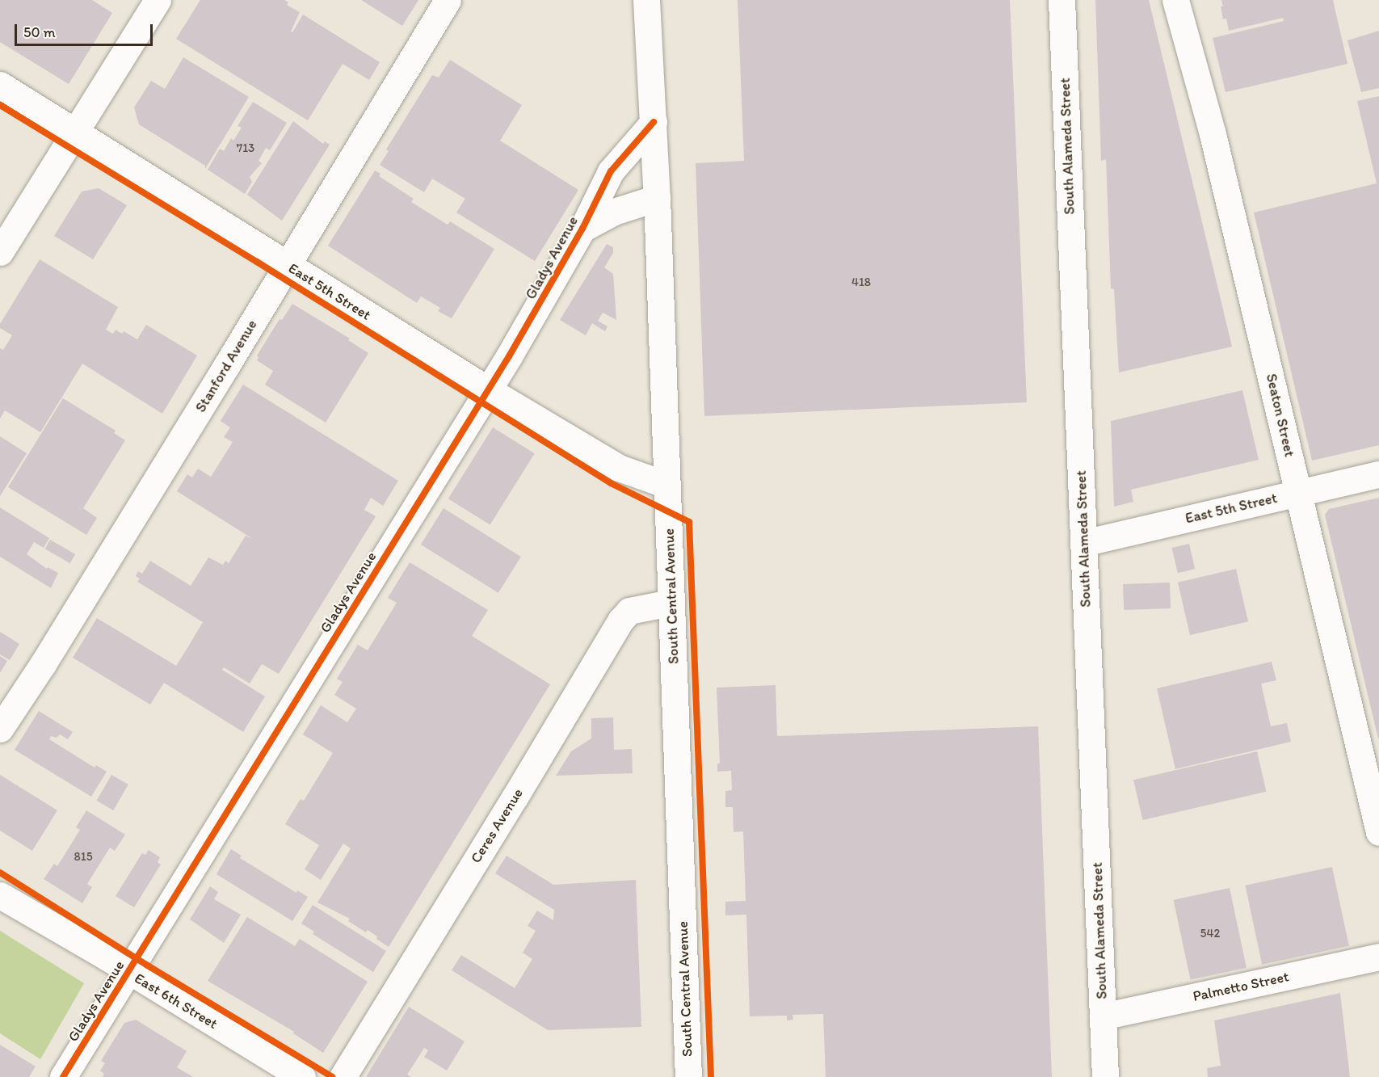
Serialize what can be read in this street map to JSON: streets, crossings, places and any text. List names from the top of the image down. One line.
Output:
{"streets":{"street":["South Alameda Street","Gladys Avenue","East 5th Street","Stanford Avenue","Seaton Street","South Central Avenue","Ceres Avenue","Palmetto Street","East 6th Street"]},"crossings":[["South Alameda Street","East 5th Street"],["South Alameda Street","Palmetto Street"],["Gladys Avenue","East 5th Street"],["Gladys Avenue","South Central Avenue"],["Gladys Avenue","East 6th Street"],["East 5th Street","Stanford Avenue"],["East 5th Street","Seaton Street"],["East 5th Street","South Central Avenue"],["South Central Avenue","Ceres Avenue"]],"house_numbers":["713","418","815","542"],"scale_bar":"50 m"}
